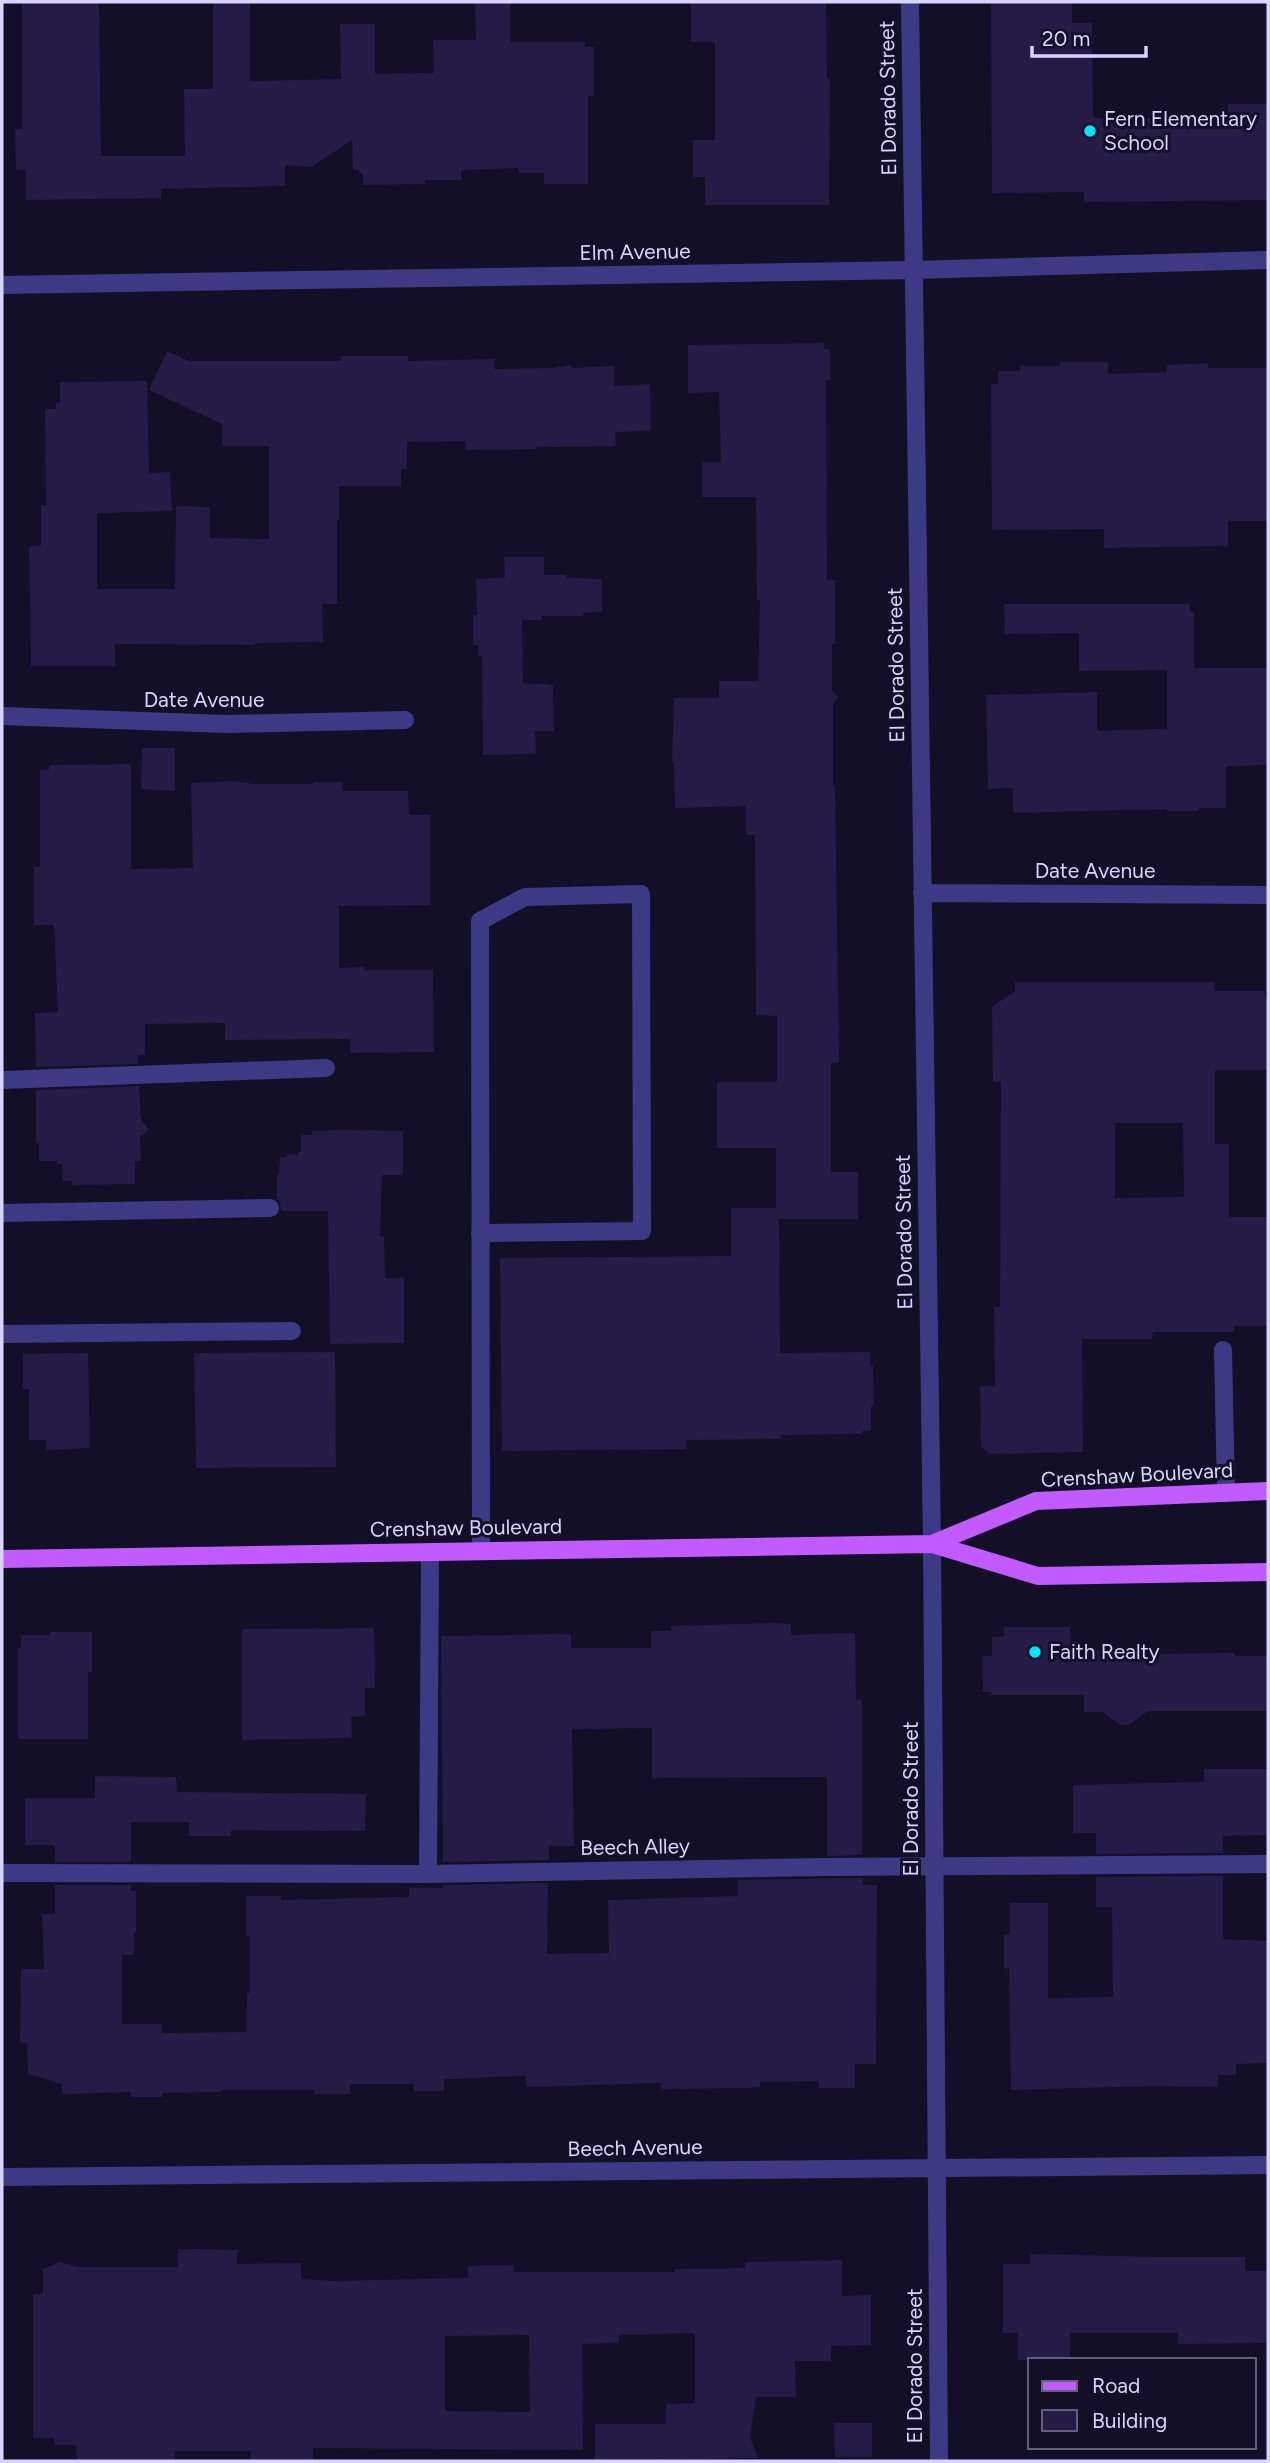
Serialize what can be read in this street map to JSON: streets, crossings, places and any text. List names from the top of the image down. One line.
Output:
{"streets":{"main road":["Crenshaw Boulevard"],"street":["El Dorado Street","Elm Avenue","Date Avenue","Beech Alley","Beech Avenue"]},"crossings":[["El Dorado Street","Elm Avenue"],["El Dorado Street","Date Avenue"],["El Dorado Street","Crenshaw Boulevard"],["El Dorado Street","Beech Alley"],["El Dorado Street","Beech Avenue"]],"places":["Fern Elementary School","Faith Realty"],"legend":["Road","Building"],"scale_bar":"20 m"}
